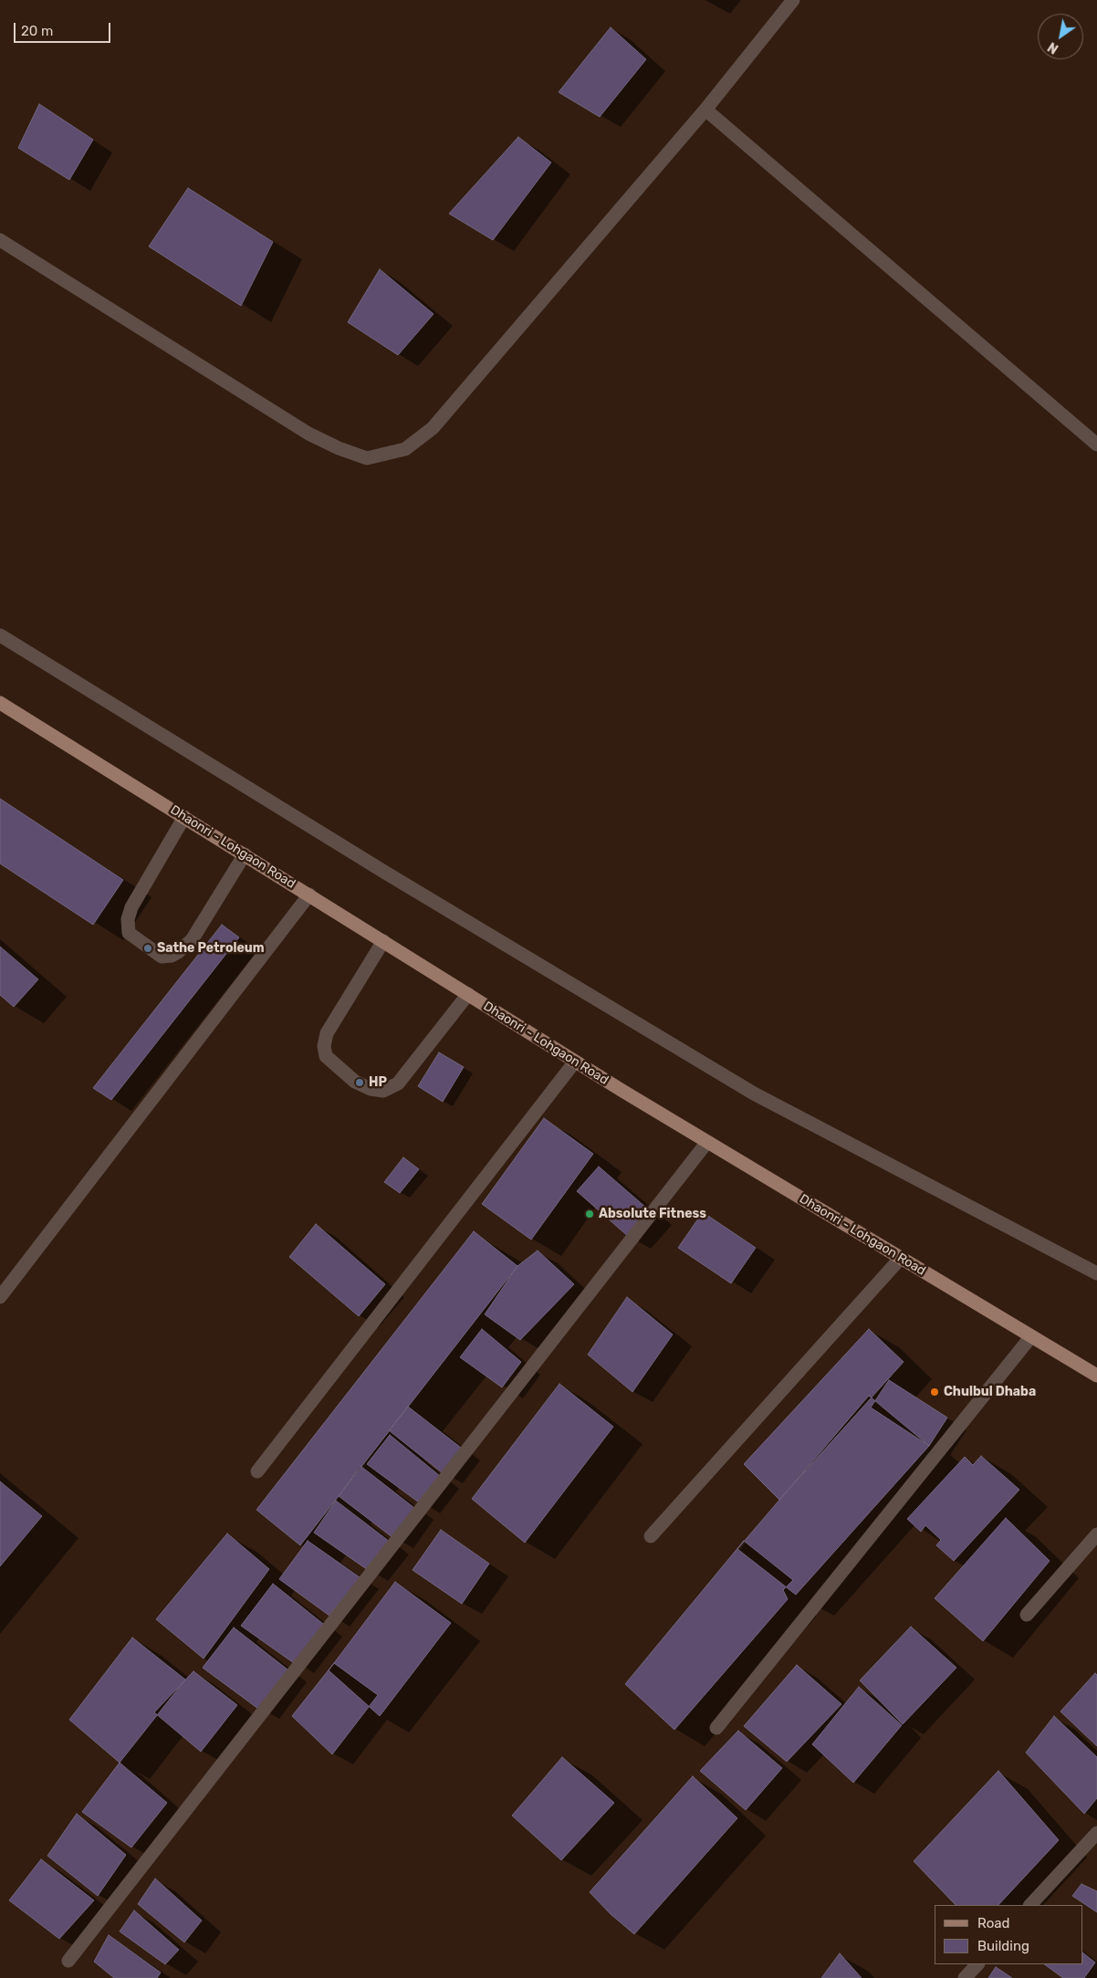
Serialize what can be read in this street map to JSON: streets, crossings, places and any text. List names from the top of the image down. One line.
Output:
{"streets":{"main road":["Dhaonri - Lohgaon Road"]},"places":["Sathe Petroleum","HP","Absolute Fitness","Chulbul Dhaba"],"legend":["Road","Building"],"scale_bar":"20 m","north":"bottom left"}
